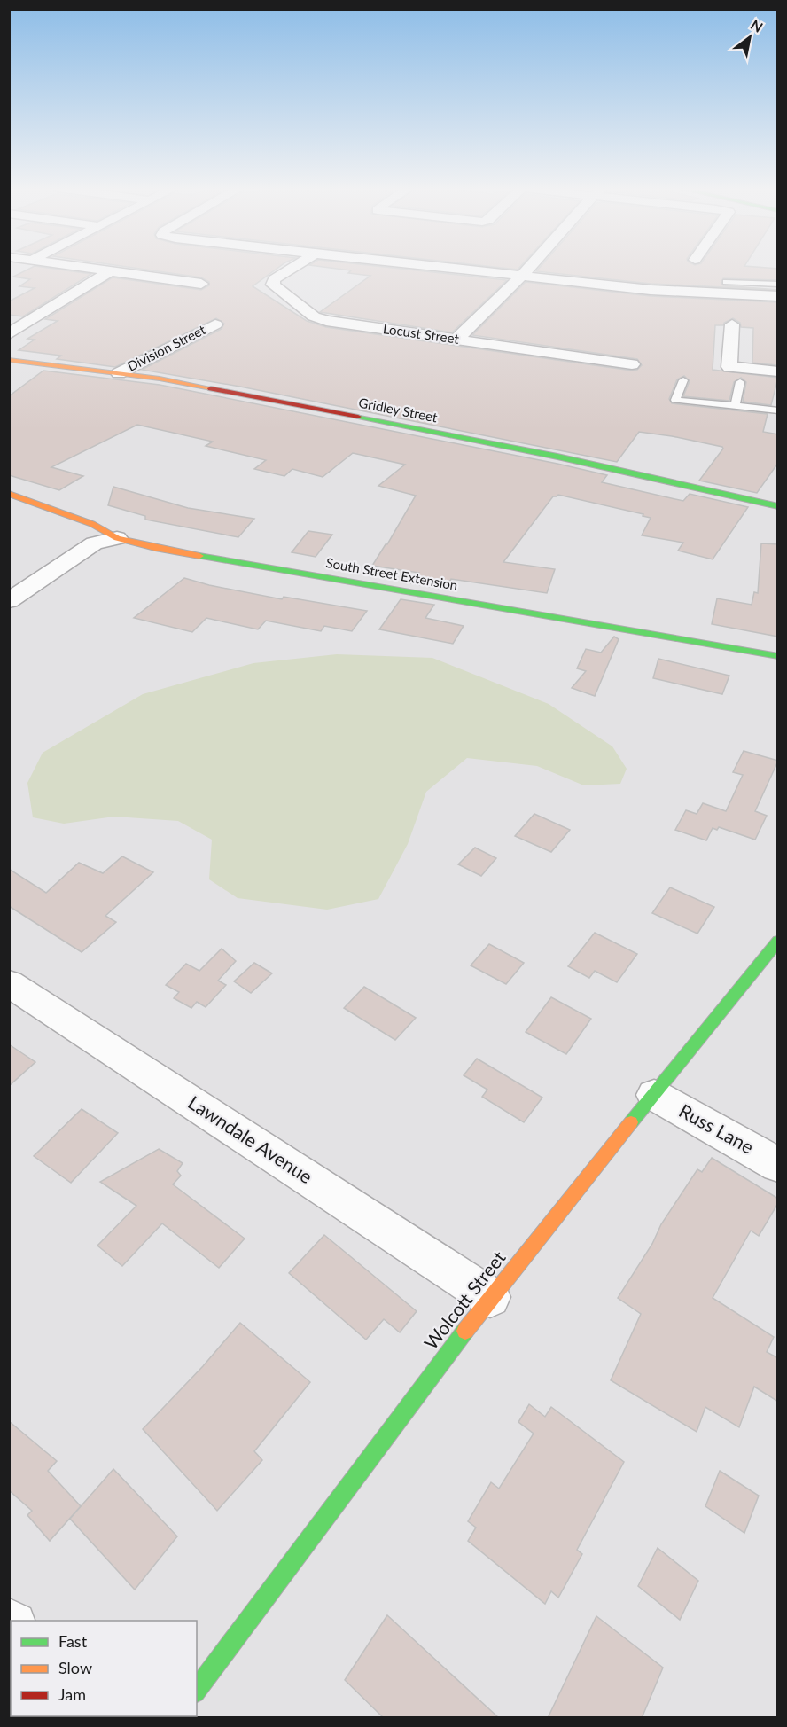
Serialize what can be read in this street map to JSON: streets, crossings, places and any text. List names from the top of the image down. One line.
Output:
{"streets":{"main road":["Gridley Street","South Street Extension","Wolcott Street"],"street":["Locust Street","Division Street","Russ Lane","Lawndale Avenue"]},"crossings":[["Division Street","Gridley Street"],["Russ Lane","Wolcott Street"],["Lawndale Avenue","Wolcott Street"]],"legend":["Fast","Slow","Jam"],"north":"top right"}
